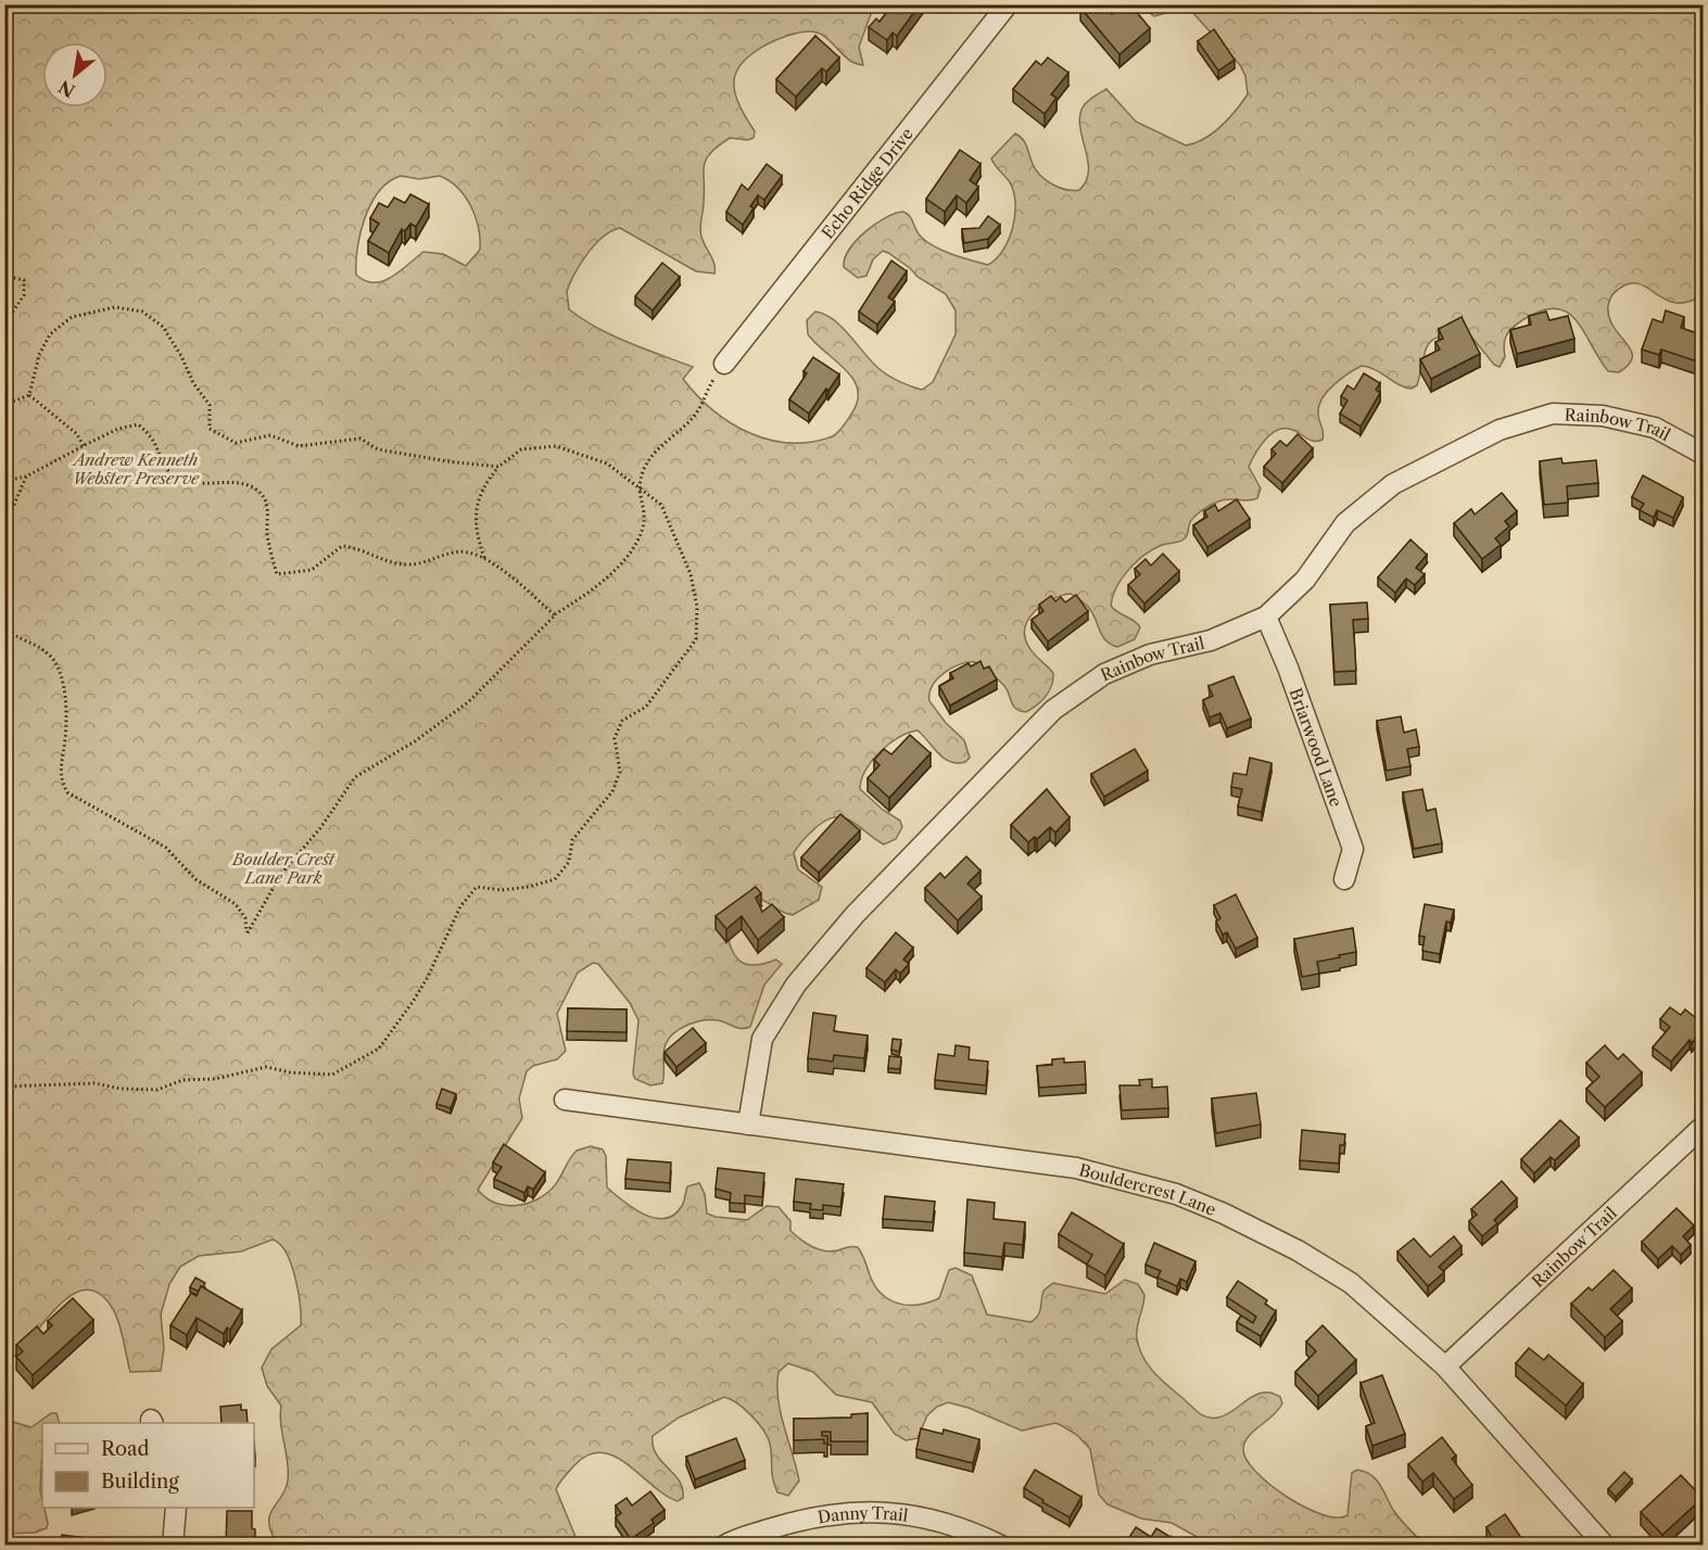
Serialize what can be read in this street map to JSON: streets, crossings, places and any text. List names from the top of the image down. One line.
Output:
{"streets":{"street":["Echo Ridge Drive","Rainbow Trail","Briarwood Lane","Bouldercrest Lane","Danny Trail"]},"crossings":[["Rainbow Trail","Briarwood Lane"],["Rainbow Trail","Bouldercrest Lane"]],"parks":["Andrew Kenneth Webster Preserve","Boulder Crest Lane Park"],"legend":["Road","Building"],"north":"bottom left"}
